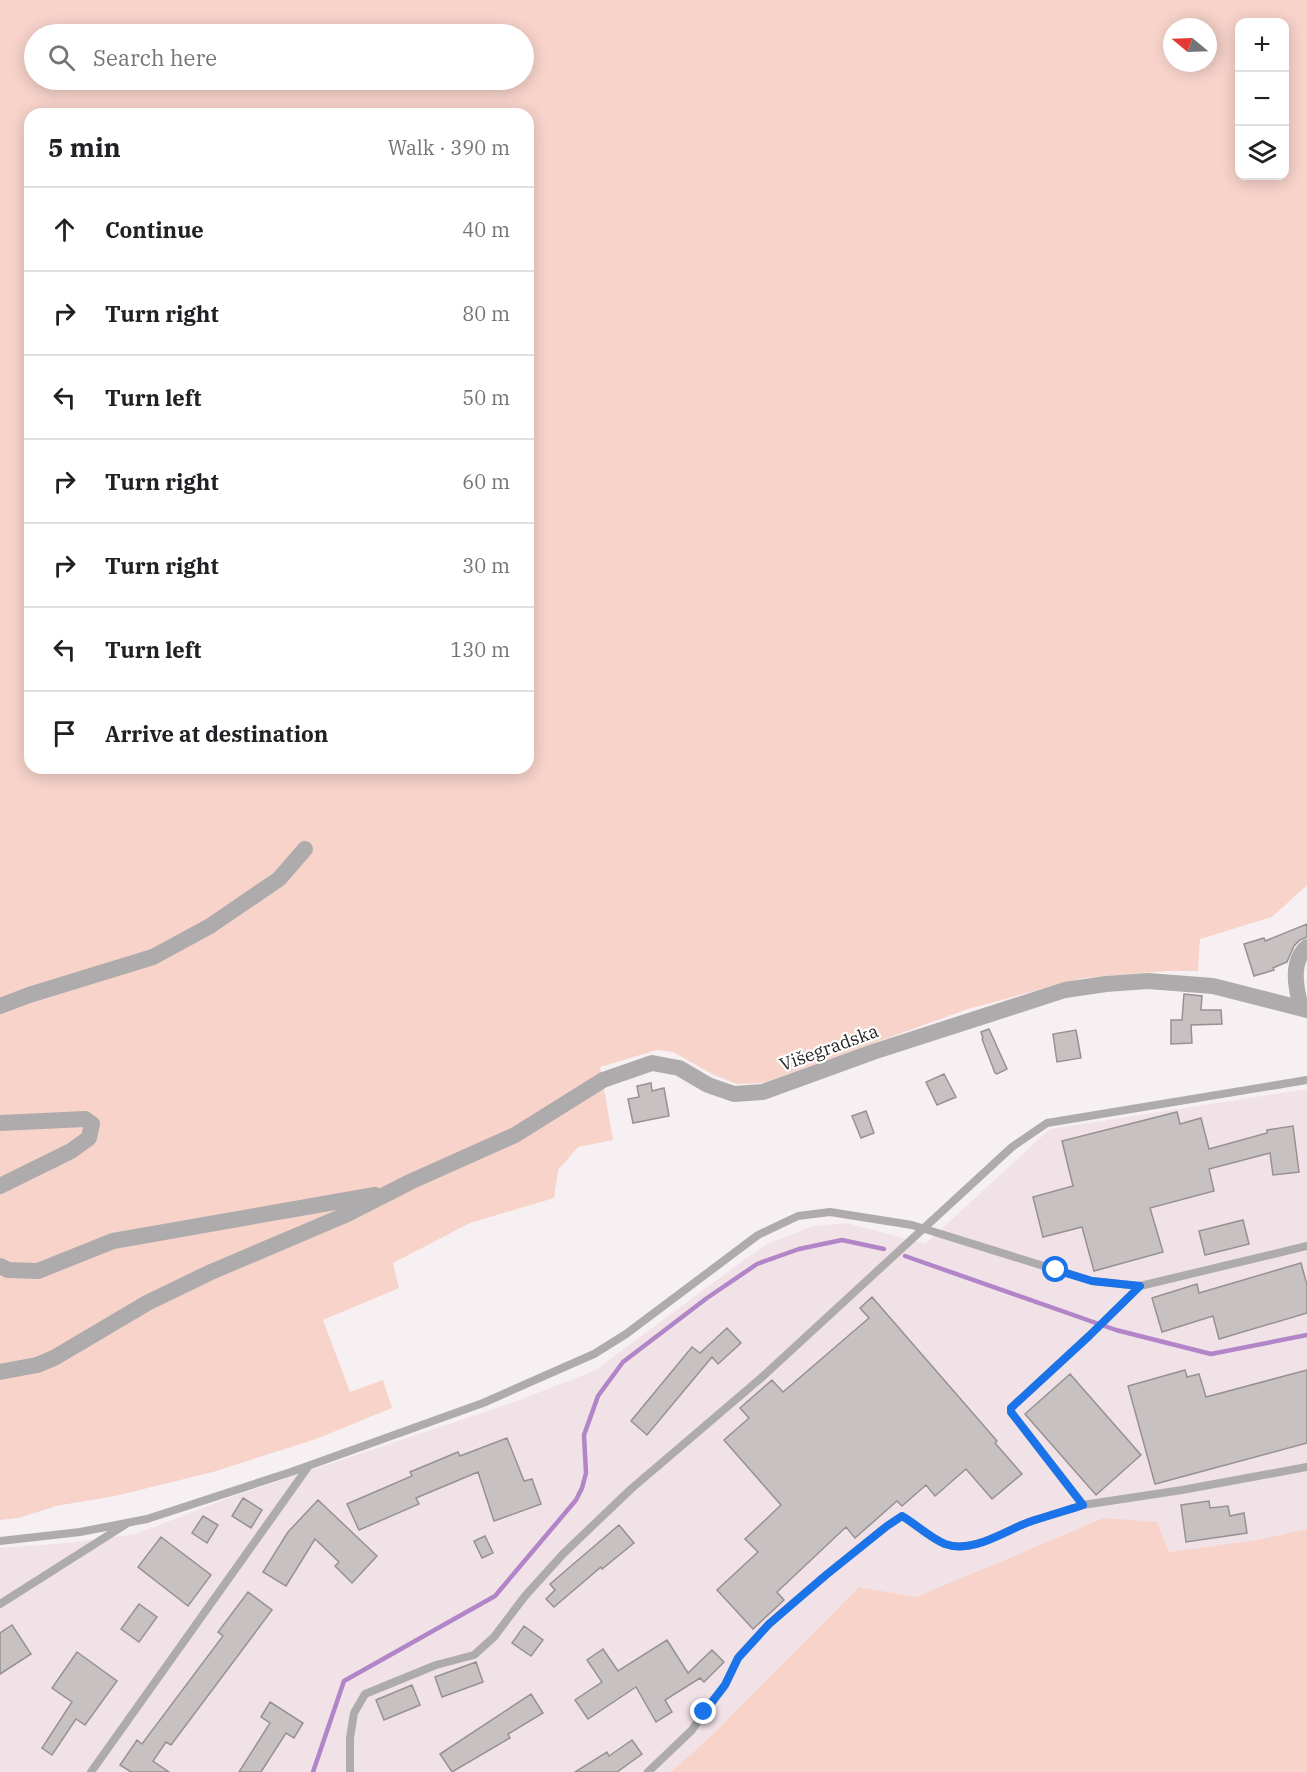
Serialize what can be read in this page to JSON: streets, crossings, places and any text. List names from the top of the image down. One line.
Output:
{"streets":{"street":["Višegradska"]},"north":"left","page":{"map_buttons":["+","−"],"search":"Search here","heading":["5 min","Walk · 390 m"],"list":[["Continue","40 m"],["Turn right","80 m"],["Turn left","50 m"],["Turn right","60 m"],["Turn right","30 m"],["Turn left","130 m"],"Arrive at destination"]}}
